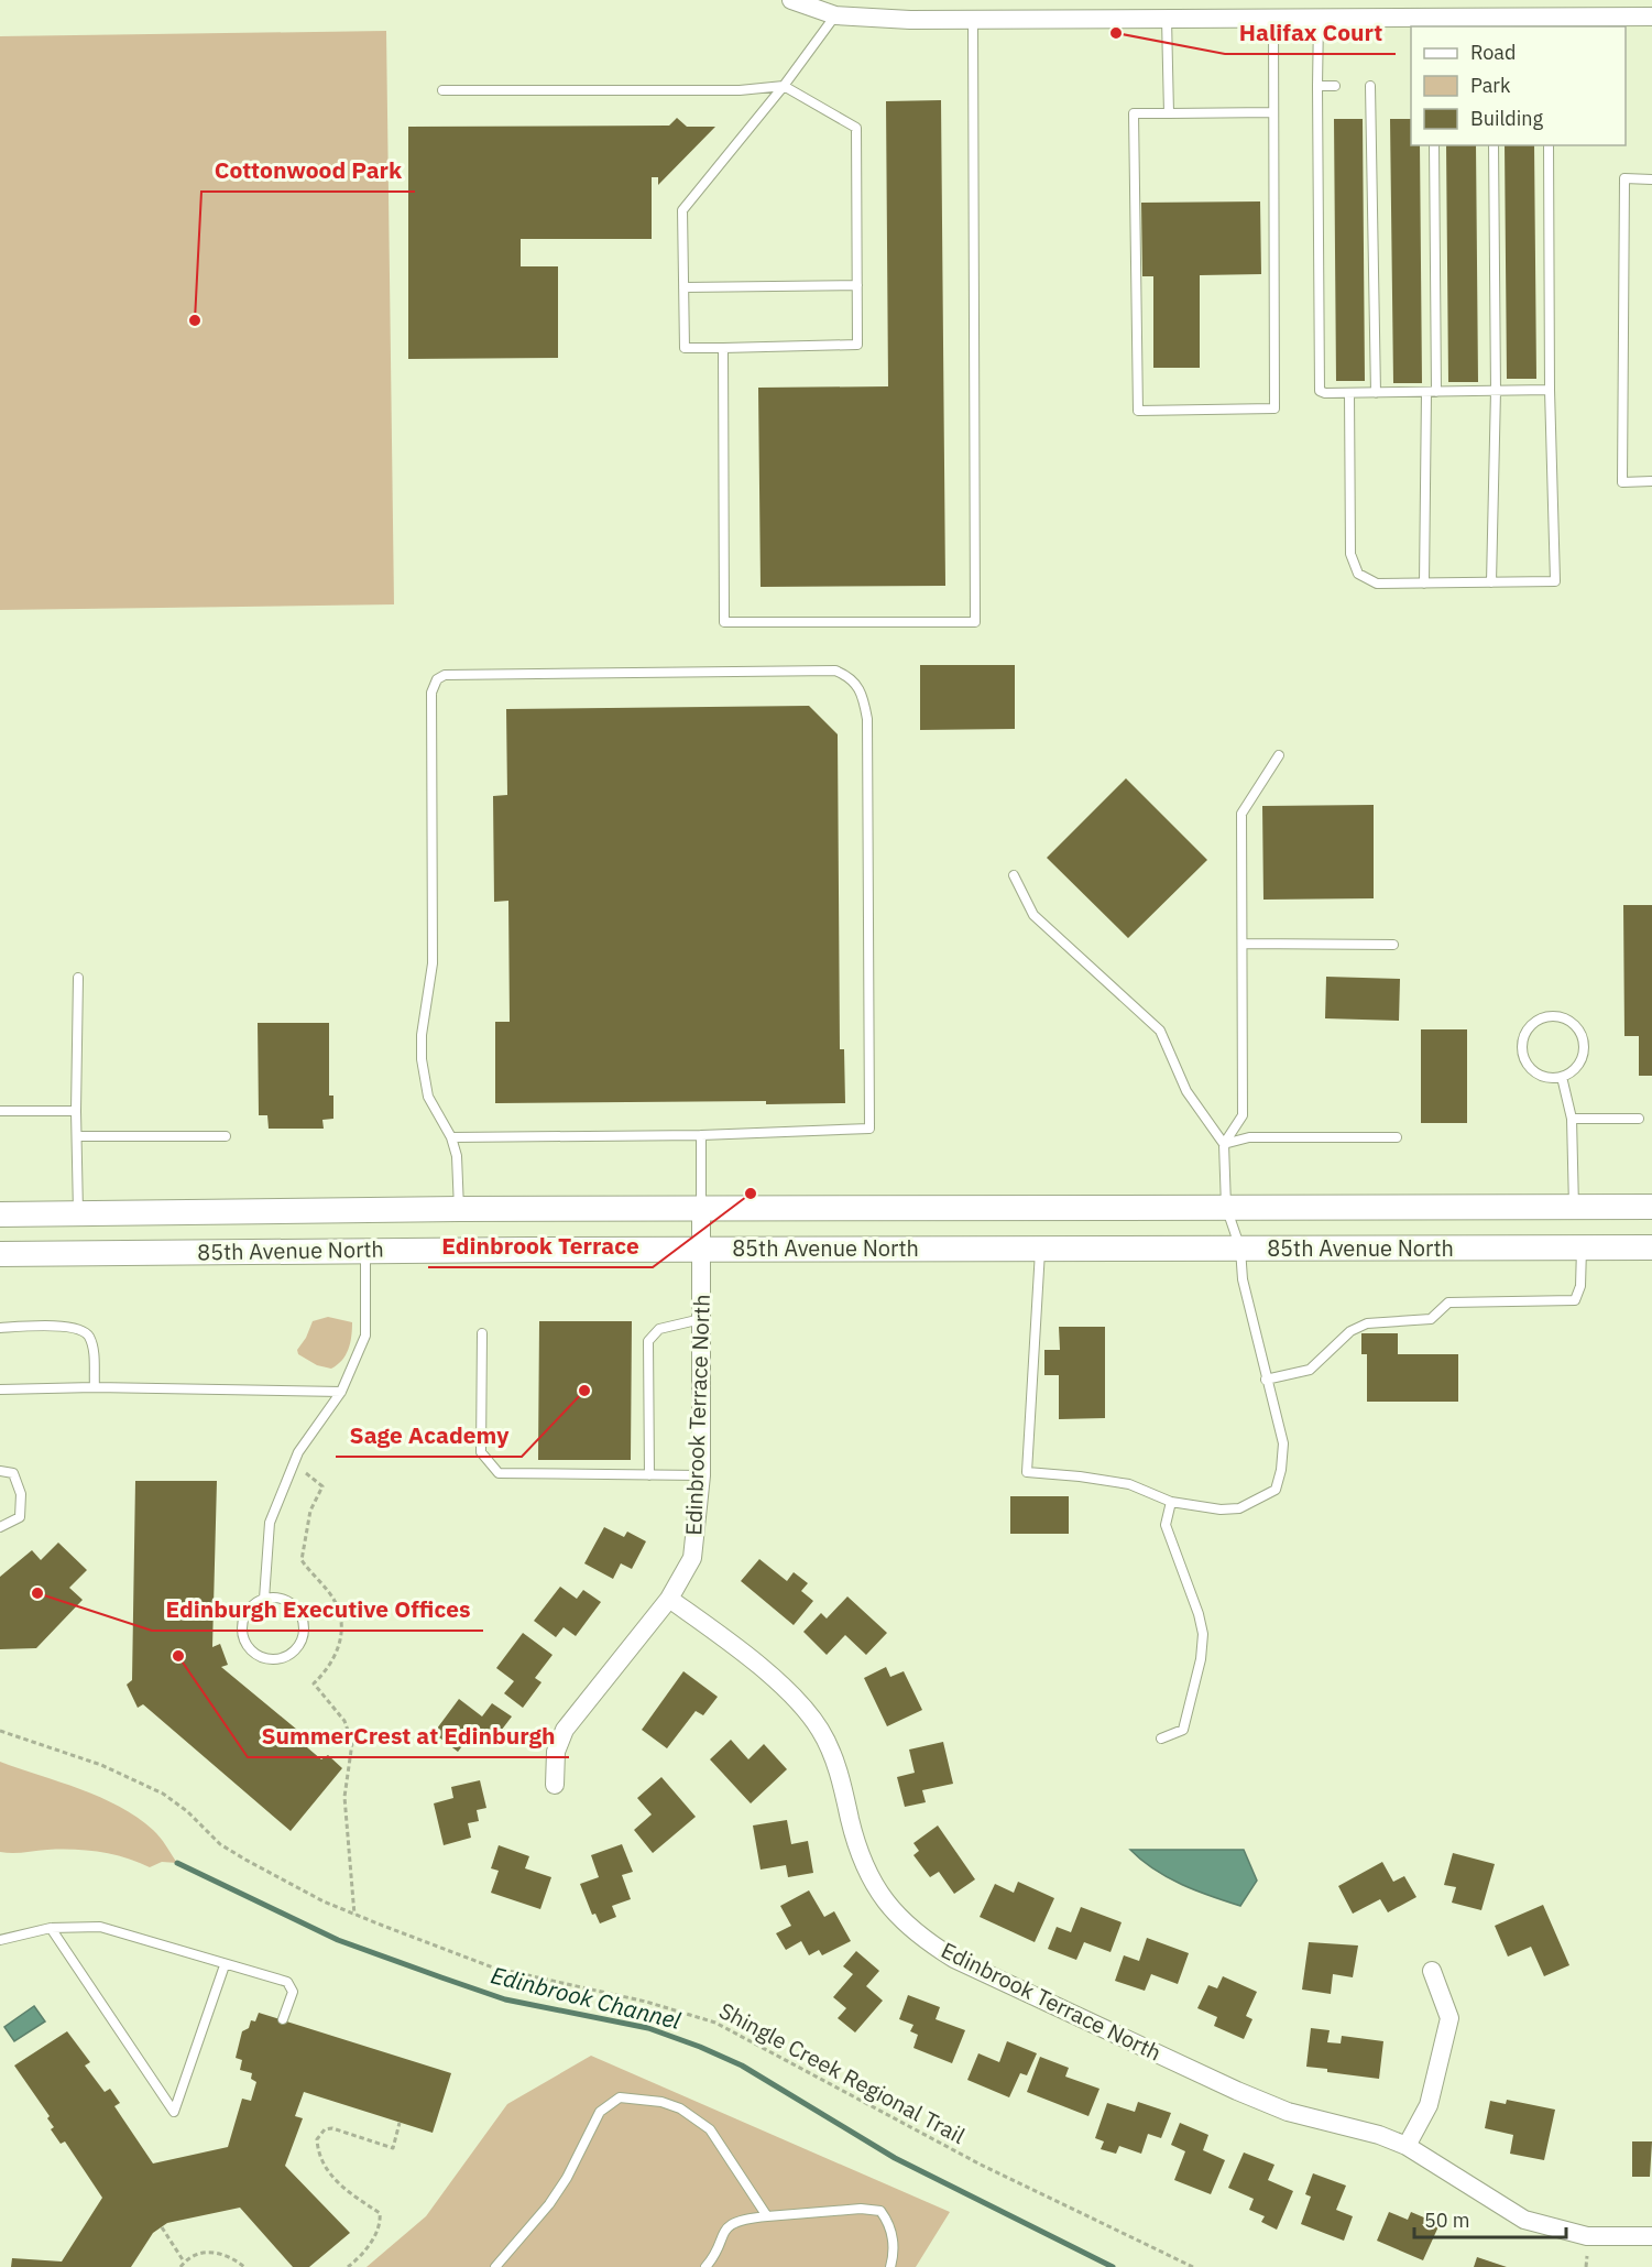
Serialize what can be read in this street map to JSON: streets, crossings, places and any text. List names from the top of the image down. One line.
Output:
{"streets":{"main road":["85th Avenue North"],"street":["Edinbrook Terrace North"],"path":["Shingle Creek Regional Trail"]},"crossings":[["85th Avenue North","Edinbrook Terrace North"]],"water":["Edinbrook Channel"],"places":["Halifax Court","Cottonwood Park","Edinbrook Terrace","Sage Academy","Edinburgh Executive Offices","SummerCrest at Edinburgh"],"legend":["Road","Park","Building"],"scale_bar":"50 m"}
